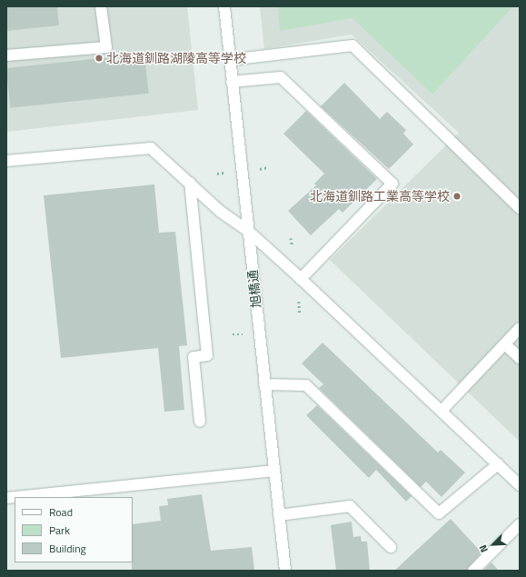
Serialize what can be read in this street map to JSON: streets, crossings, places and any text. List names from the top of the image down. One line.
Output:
{"streets":{"street":["旭橋通"]},"places":["北海道釧路湖陵高等学校","北海道釧路工業高等学校"],"legend":["Road","Park","Building"],"north":"bottom left"}
